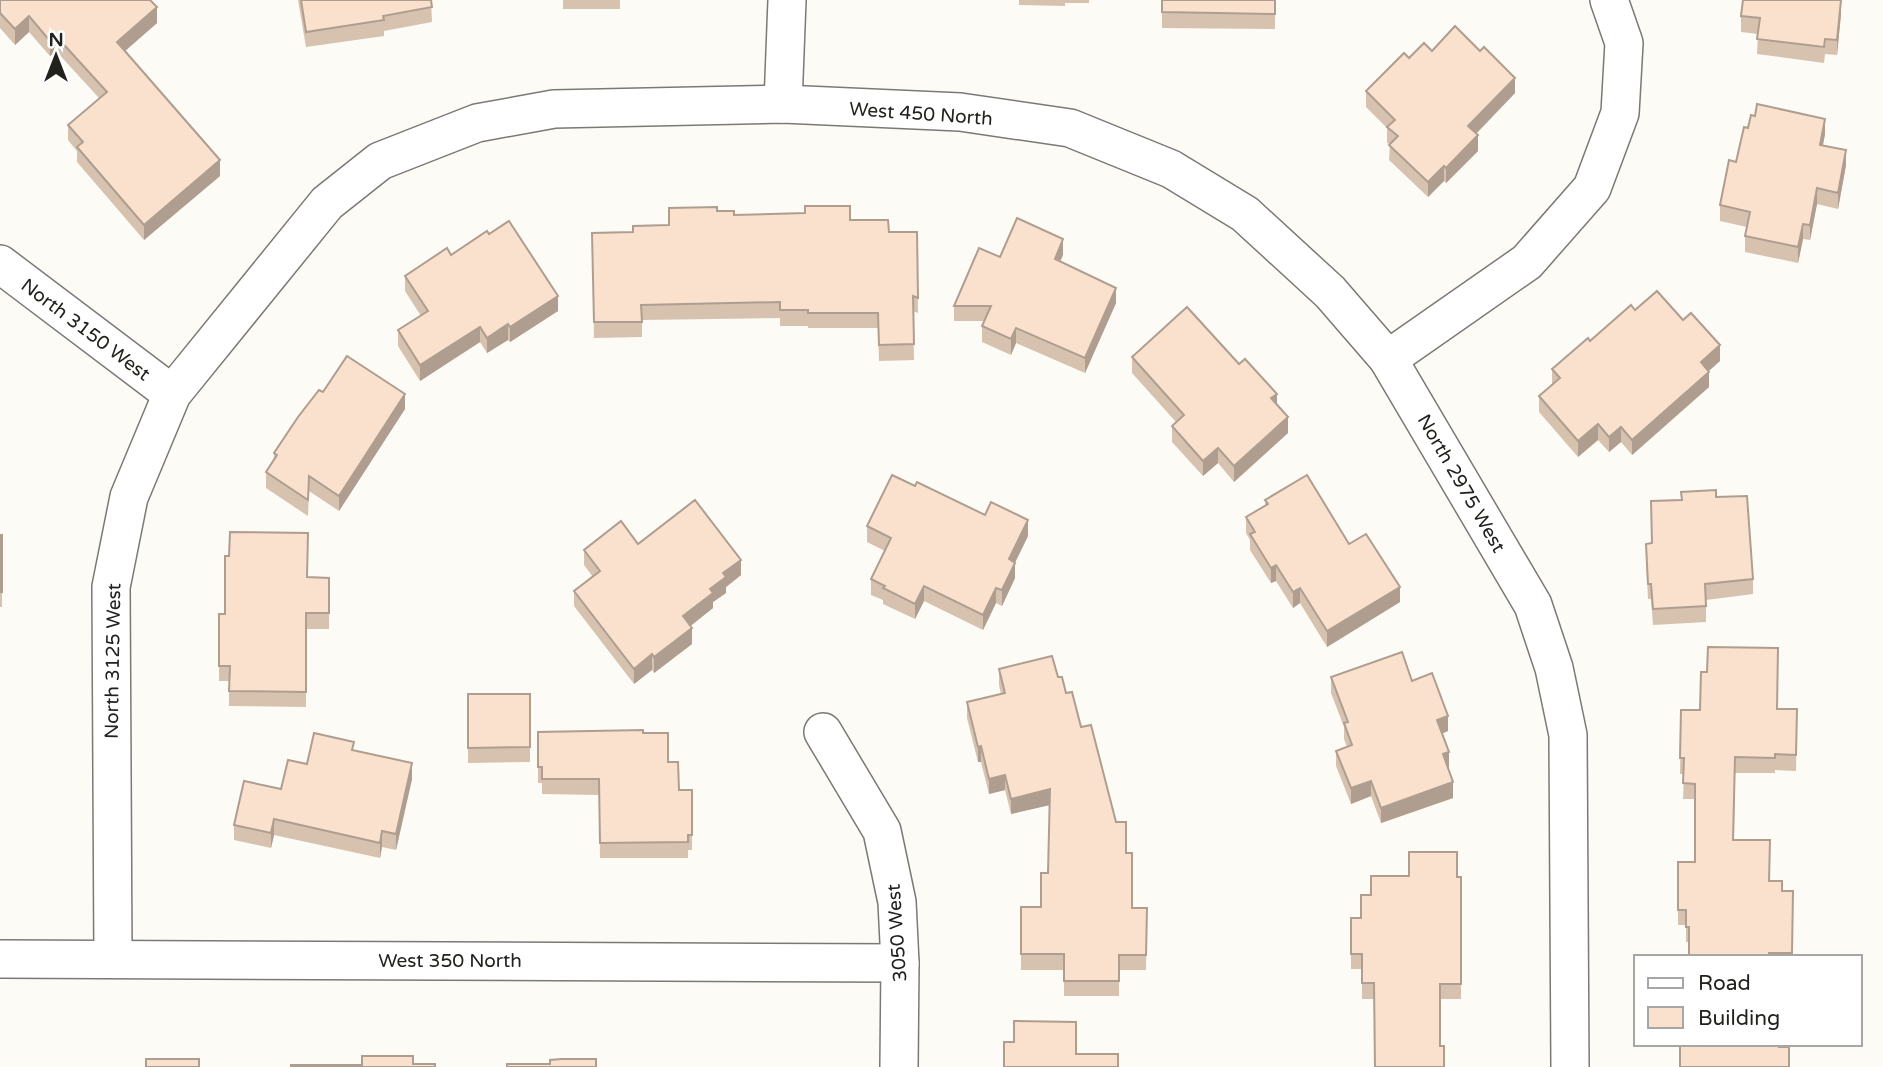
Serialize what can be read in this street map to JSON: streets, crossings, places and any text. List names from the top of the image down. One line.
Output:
{"streets":{"street":["West 450 North","North 3150 West","North 2975 West","North 3125 West","3050 West","West 350 North"]},"crossings":[["West 450 North","North 2975 West"],["West 450 North","North 3125 West"],["North 3150 West","North 3125 West"],["North 3125 West","West 350 North"],["3050 West","West 350 North"]],"legend":["Road","Building"],"north":"top"}
